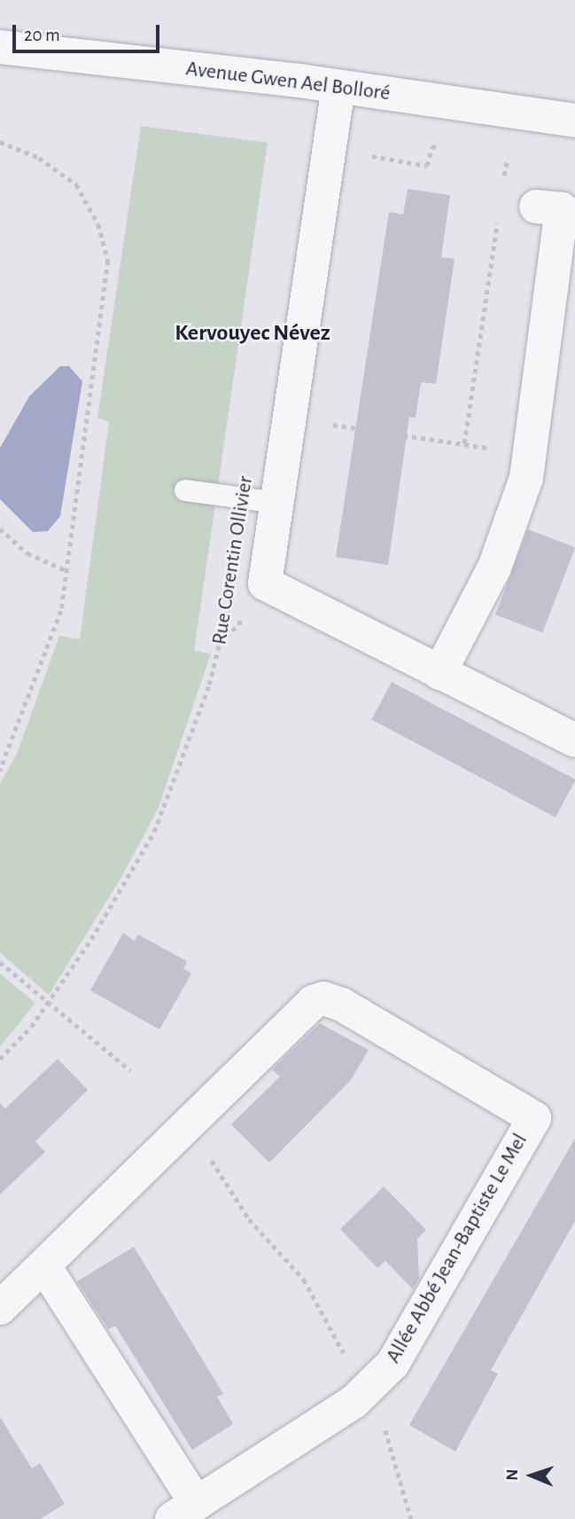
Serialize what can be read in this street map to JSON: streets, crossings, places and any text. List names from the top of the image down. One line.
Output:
{"streets":{"street":["Avenue Gwen Ael Bolloré","Rue Corentin Ollivier","Allée Abbé Jean-Baptiste Le Mel"]},"crossings":[["Avenue Gwen Ael Bolloré","Rue Corentin Ollivier"]],"districts":["Kervouyec Névez"],"scale_bar":"20 m","north":"left"}
